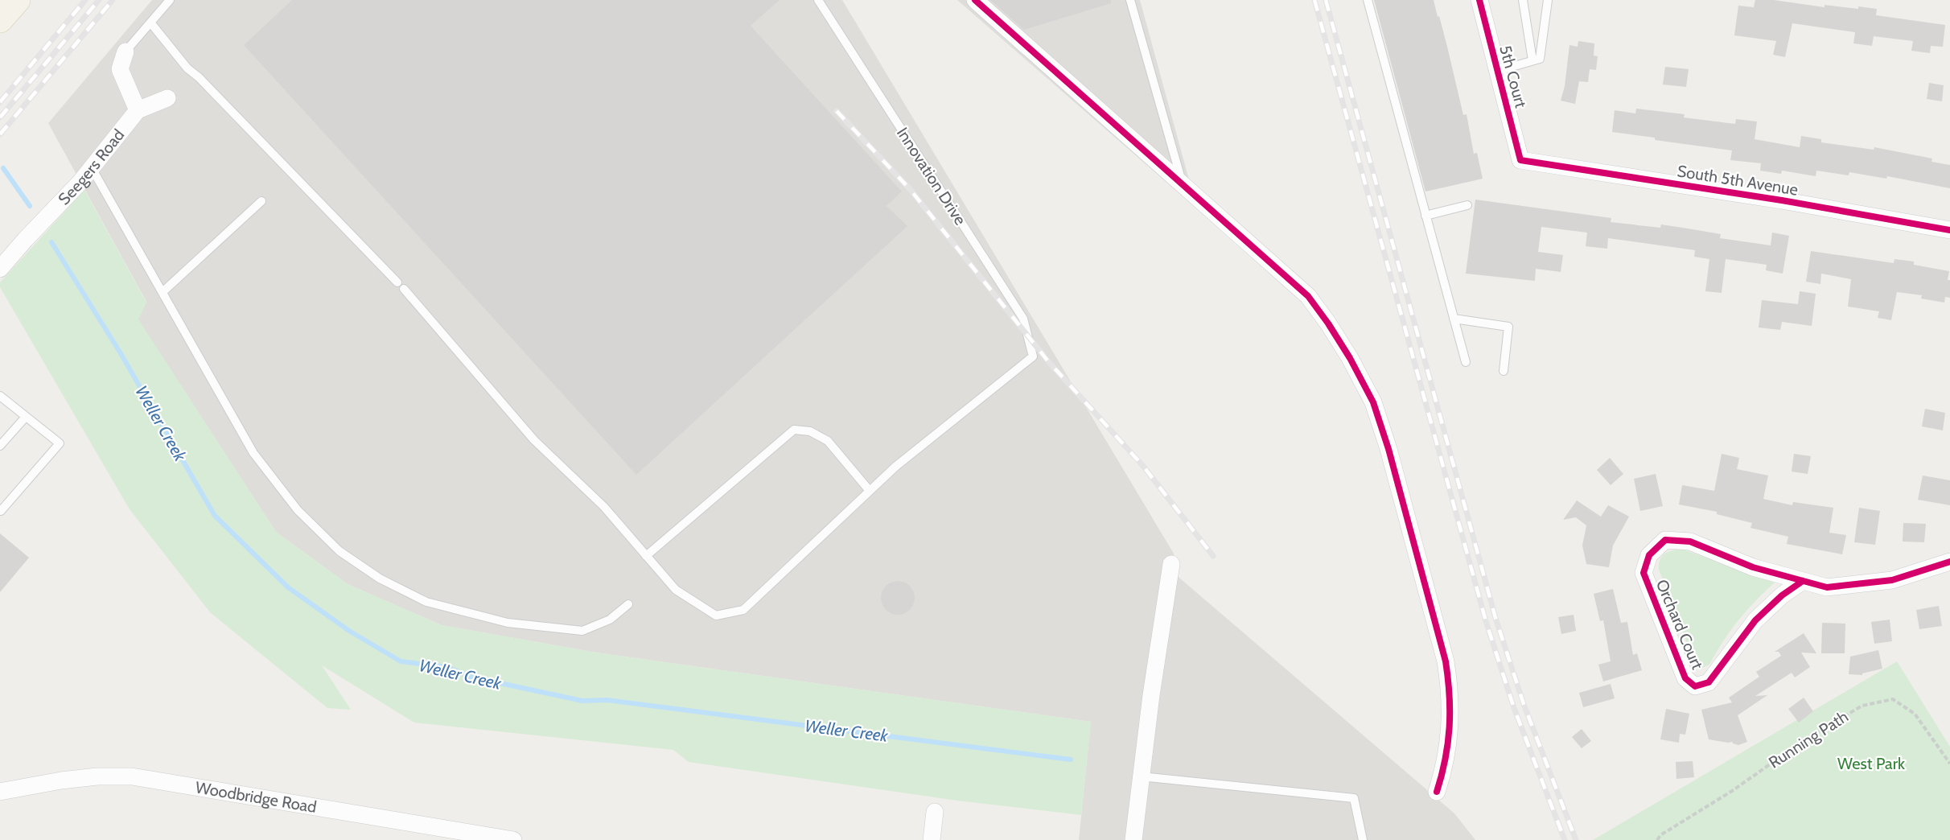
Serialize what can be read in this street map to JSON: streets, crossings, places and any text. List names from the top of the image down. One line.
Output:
{"streets":{"street":["5th Court","Seegers Road","South 5th Avenue","Orchard Court","Woodbridge Road"],"lane":["Innovation Drive"],"path":["Running Path"]},"crossings":[["5th Court","South 5th Avenue"]],"water":["Weller Creek"],"parks":["West Park"]}
